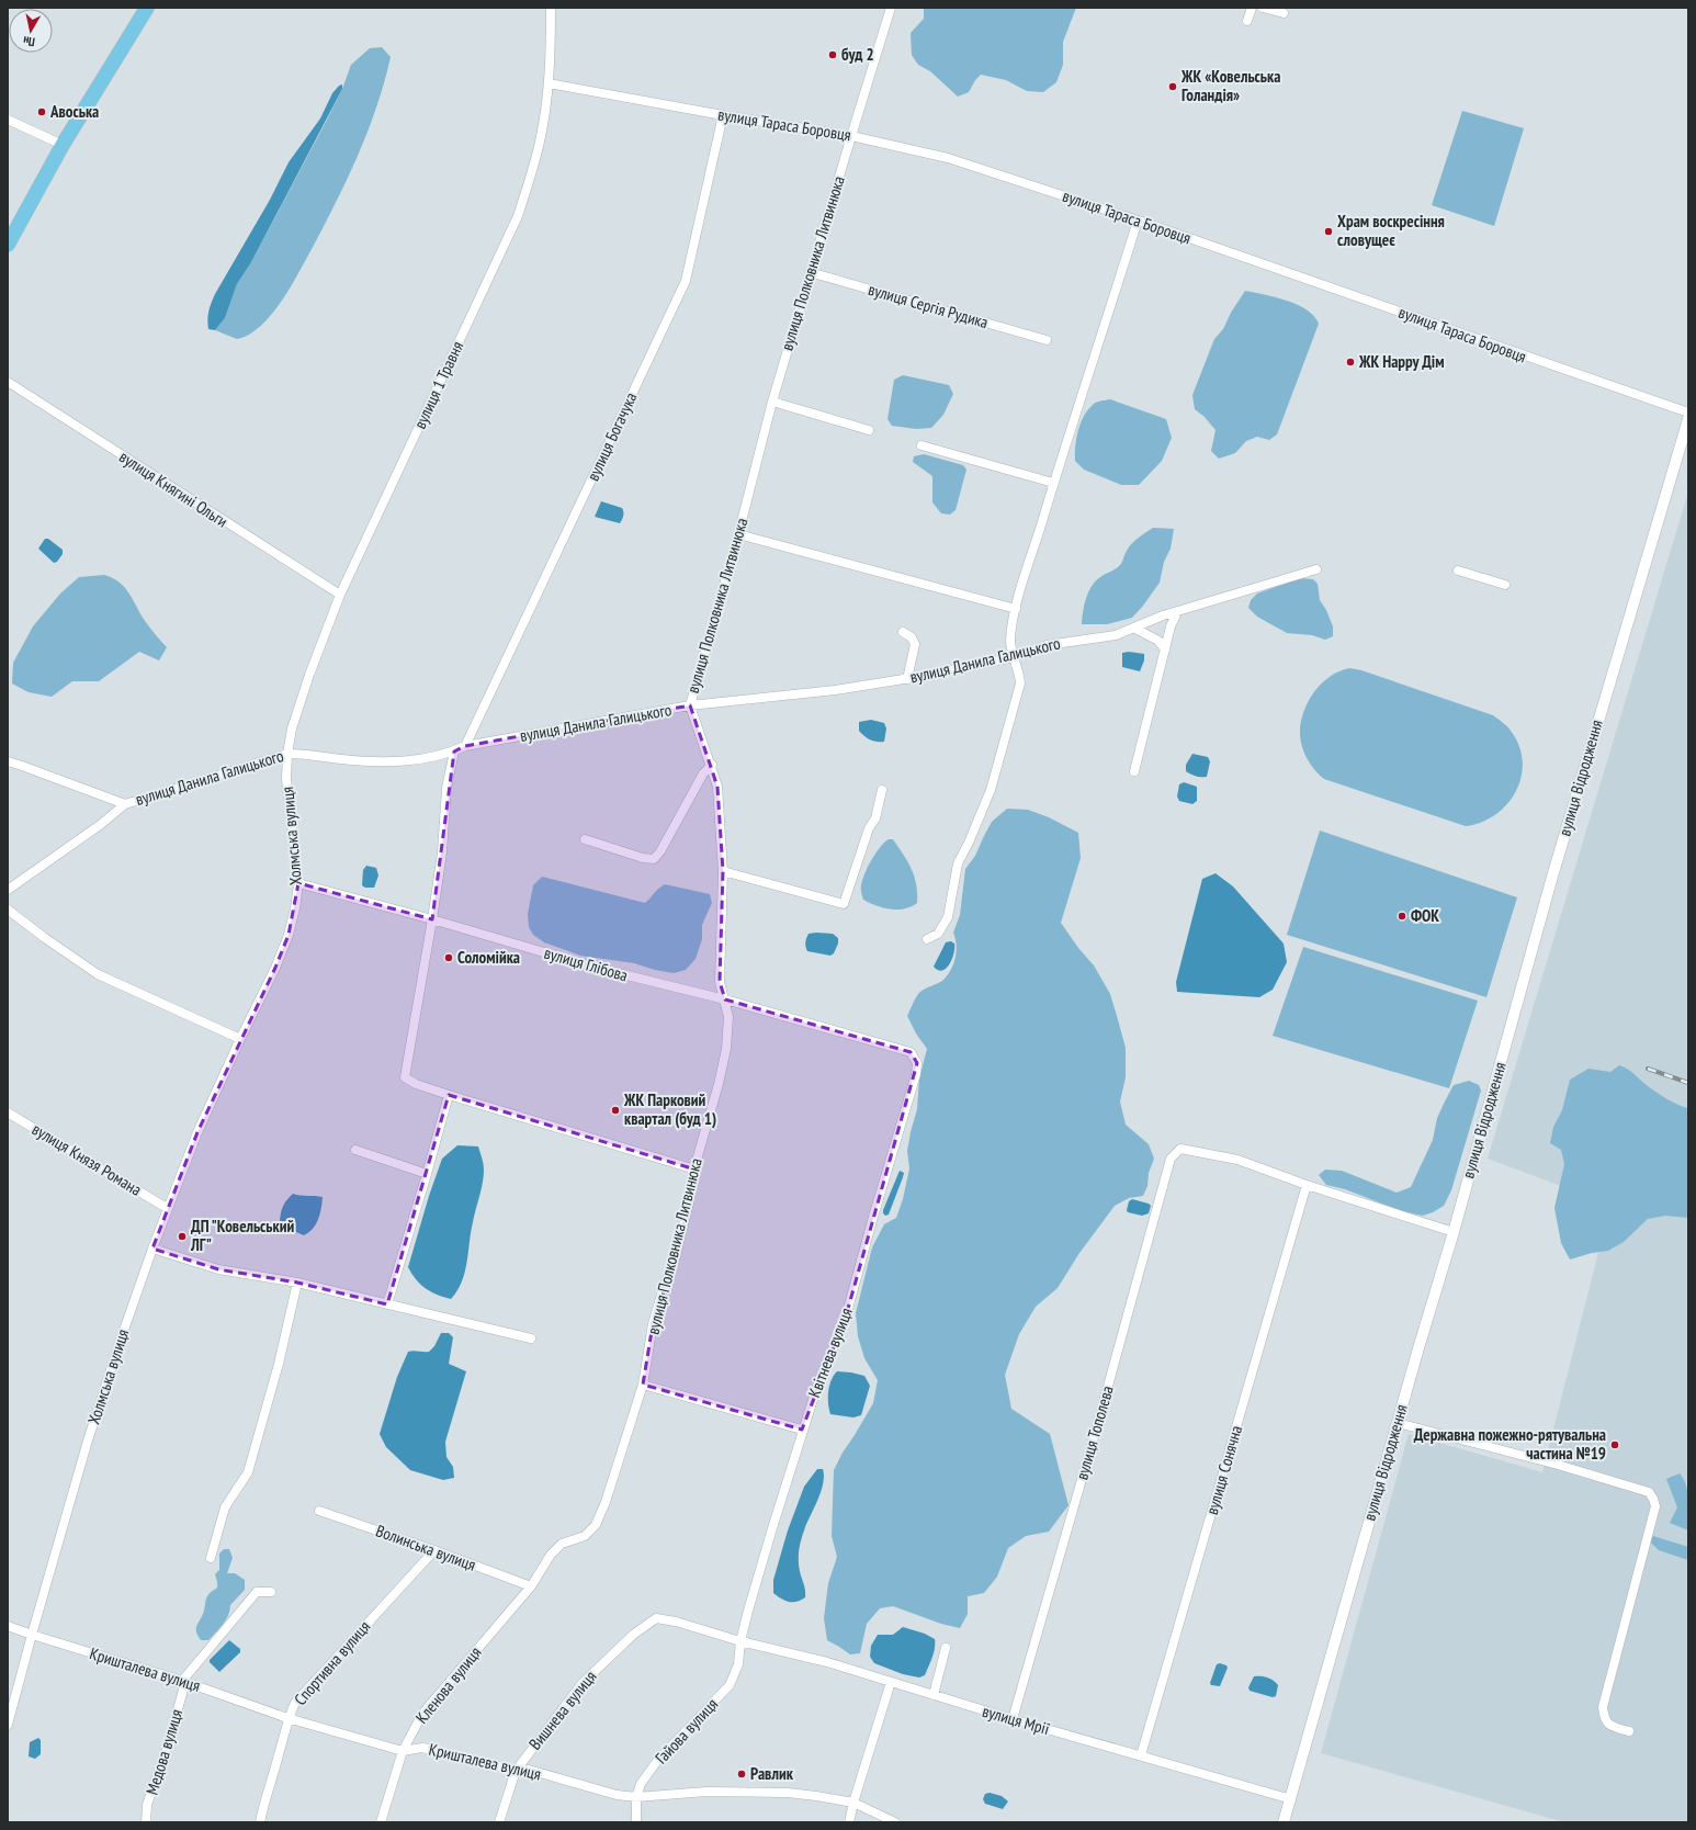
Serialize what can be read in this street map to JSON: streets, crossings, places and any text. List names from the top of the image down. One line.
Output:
{"streets":{"street":["вулиця Тараса Боровця","вулиця Полковника Литвинюка","вулиця Сергія Рудика","вулиця 1 Травня","вулиця Богачука","вулиця Княгині Ольги","вулиця Данила Галицького","вулиця Відродження","Холмська вулиця","вулиця Глібова","вулиця Князя Романа","Квітнева вулиця","вулиця Тополева","вулиця Сонячна","Волинська вулиця","Спортивна вулиця","Кришталева вулиця","Кленова вулиця","Вишнева вулиця","вулиця Мрії","Гайова вулиця","Медова вулиця"]},"crossings":[["вулиця Тараса Боровця","вулиця Полковника Литвинюка"],["вулиця Тараса Боровця","вулиця 1 Травня"],["вулиця Тараса Боровця","вулиця Богачука"],["вулиця Полковника Литвинюка","вулиця Сергія Рудика"],["вулиця Полковника Литвинюка","вулиця Данила Галицького"],["вулиця Полковника Литвинюка","вулиця Глібова"],["вулиця Полковника Литвинюка","Волинська вулиця"],["вулиця Полковника Литвинюка","Кленова вулиця"],["вулиця 1 Травня","вулиця Княгині Ольги"],["вулиця 1 Травня","вулиця Данила Галицького"],["вулиця 1 Травня","Холмська вулиця"],["вулиця Богачука","вулиця Данила Галицького"],["вулиця Данила Галицького","Холмська вулиця"],["вулиця Відродження","вулиця Мрії"],["Холмська вулиця","вулиця Глібова"],["Холмська вулиця","вулиця Князя Романа"],["Холмська вулиця","Кришталева вулиця"],["вулиця Глібова","Квітнева вулиця"],["Квітнева вулиця","вулиця Мрії"],["Квітнева вулиця","Гайова вулиця"],["вулиця Тополева","вулиця Сонячна"],["вулиця Тополева","вулиця Мрії"],["вулиця Сонячна","вулиця Мрії"],["Волинська вулиця","Спортивна вулиця"],["Волинська вулиця","Кленова вулиця"],["Спортивна вулиця","Кришталева вулиця"],["Кришталева вулиця","Кленова вулиця"],["Кришталева вулиця","Вишнева вулиця"],["Кришталева вулиця","Гайова вулиця"],["Кришталева вулиця","Медова вулиця"],["Вишнева вулиця","вулиця Мрії"],["вулиця Мрії","Гайова вулиця"]],"places":["буд 2","ЖК «Ковельська Голандія»","Авоська","Храм воскресіння словущеє","ЖК Happy Дім","ФОК","Соломійка","ЖК Парковий квартал (буд 1)","ДП \"Ковельський ЛГ\"","Державна пожежно-рятувальна частина №19","Равлик"],"north":"bottom"}
